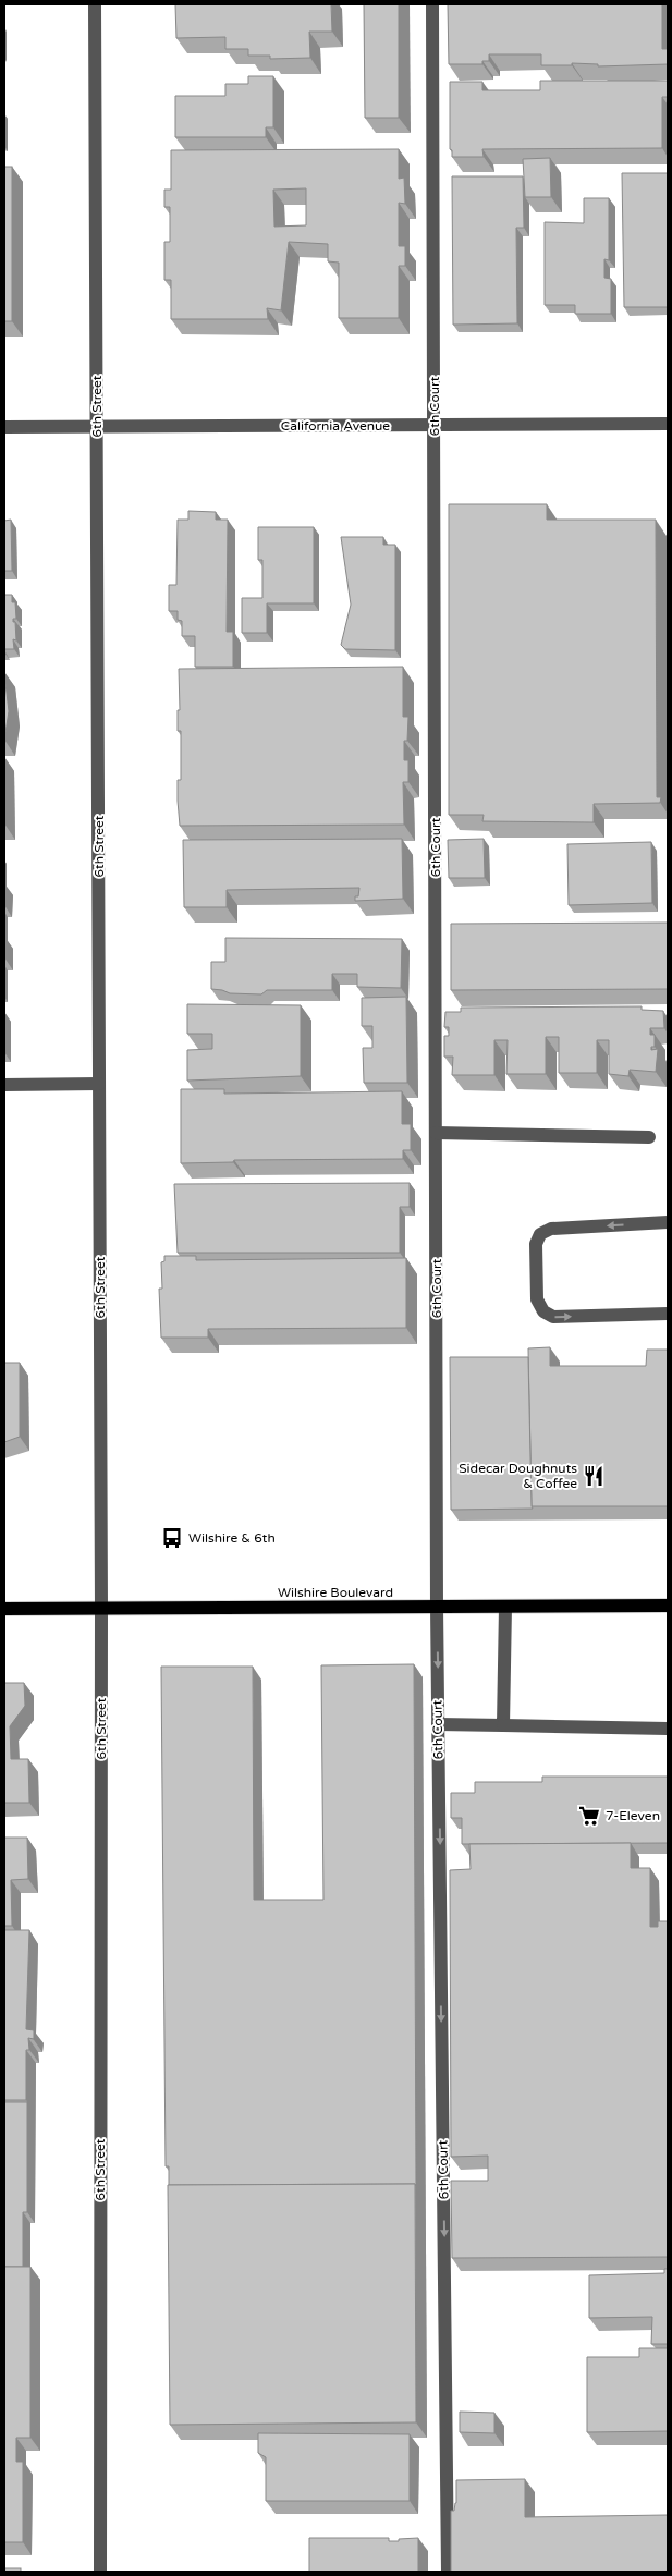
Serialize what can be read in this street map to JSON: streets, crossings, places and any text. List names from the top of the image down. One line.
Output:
{"streets":{"main road":["Wilshire Boulevard"],"street":["6th Street","6th Court","California Avenue"]},"crossings":[["6th Street","California Avenue"],["6th Street","Wilshire Boulevard"],["6th Court","California Avenue"],["6th Court","Wilshire Boulevard"]],"one_way":["6th Court"],"places":{"restaurant":["Sidecar Doughnuts & Coffee"],"bus stop":["Wilshire & 6th"],"supermarket":["7-Eleven"]}}
